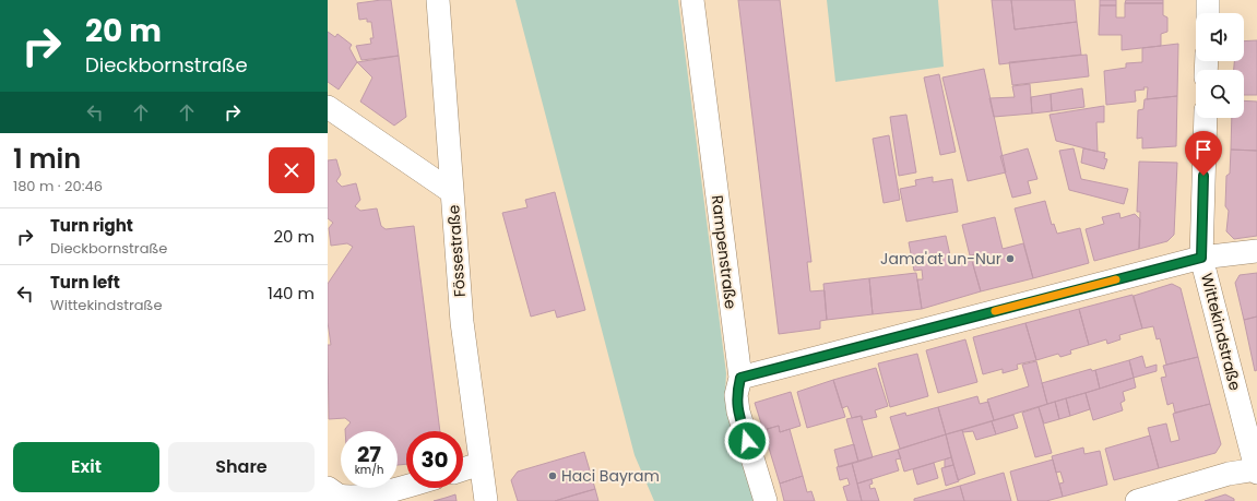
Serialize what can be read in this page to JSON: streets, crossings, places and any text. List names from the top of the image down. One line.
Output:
{"streets":{"street":["Fössestraße","Rampenstraße","Wittekindstraße"]},"places":["Jama'at un-Nur","Haci Bayram"],"page":{"turn":["20 m","Dieckbornstraße"],"heading":["1 min","180 m · 20:46"],"list":[{"name":"Turn right","note":"Dieckbornstraße","value":"20 m"},{"name":"Turn left","note":"Wittekindstraße","value":"140 m"}],"speed":"27 km/h","limit":"30","buttons":["Exit","Share"]}}
